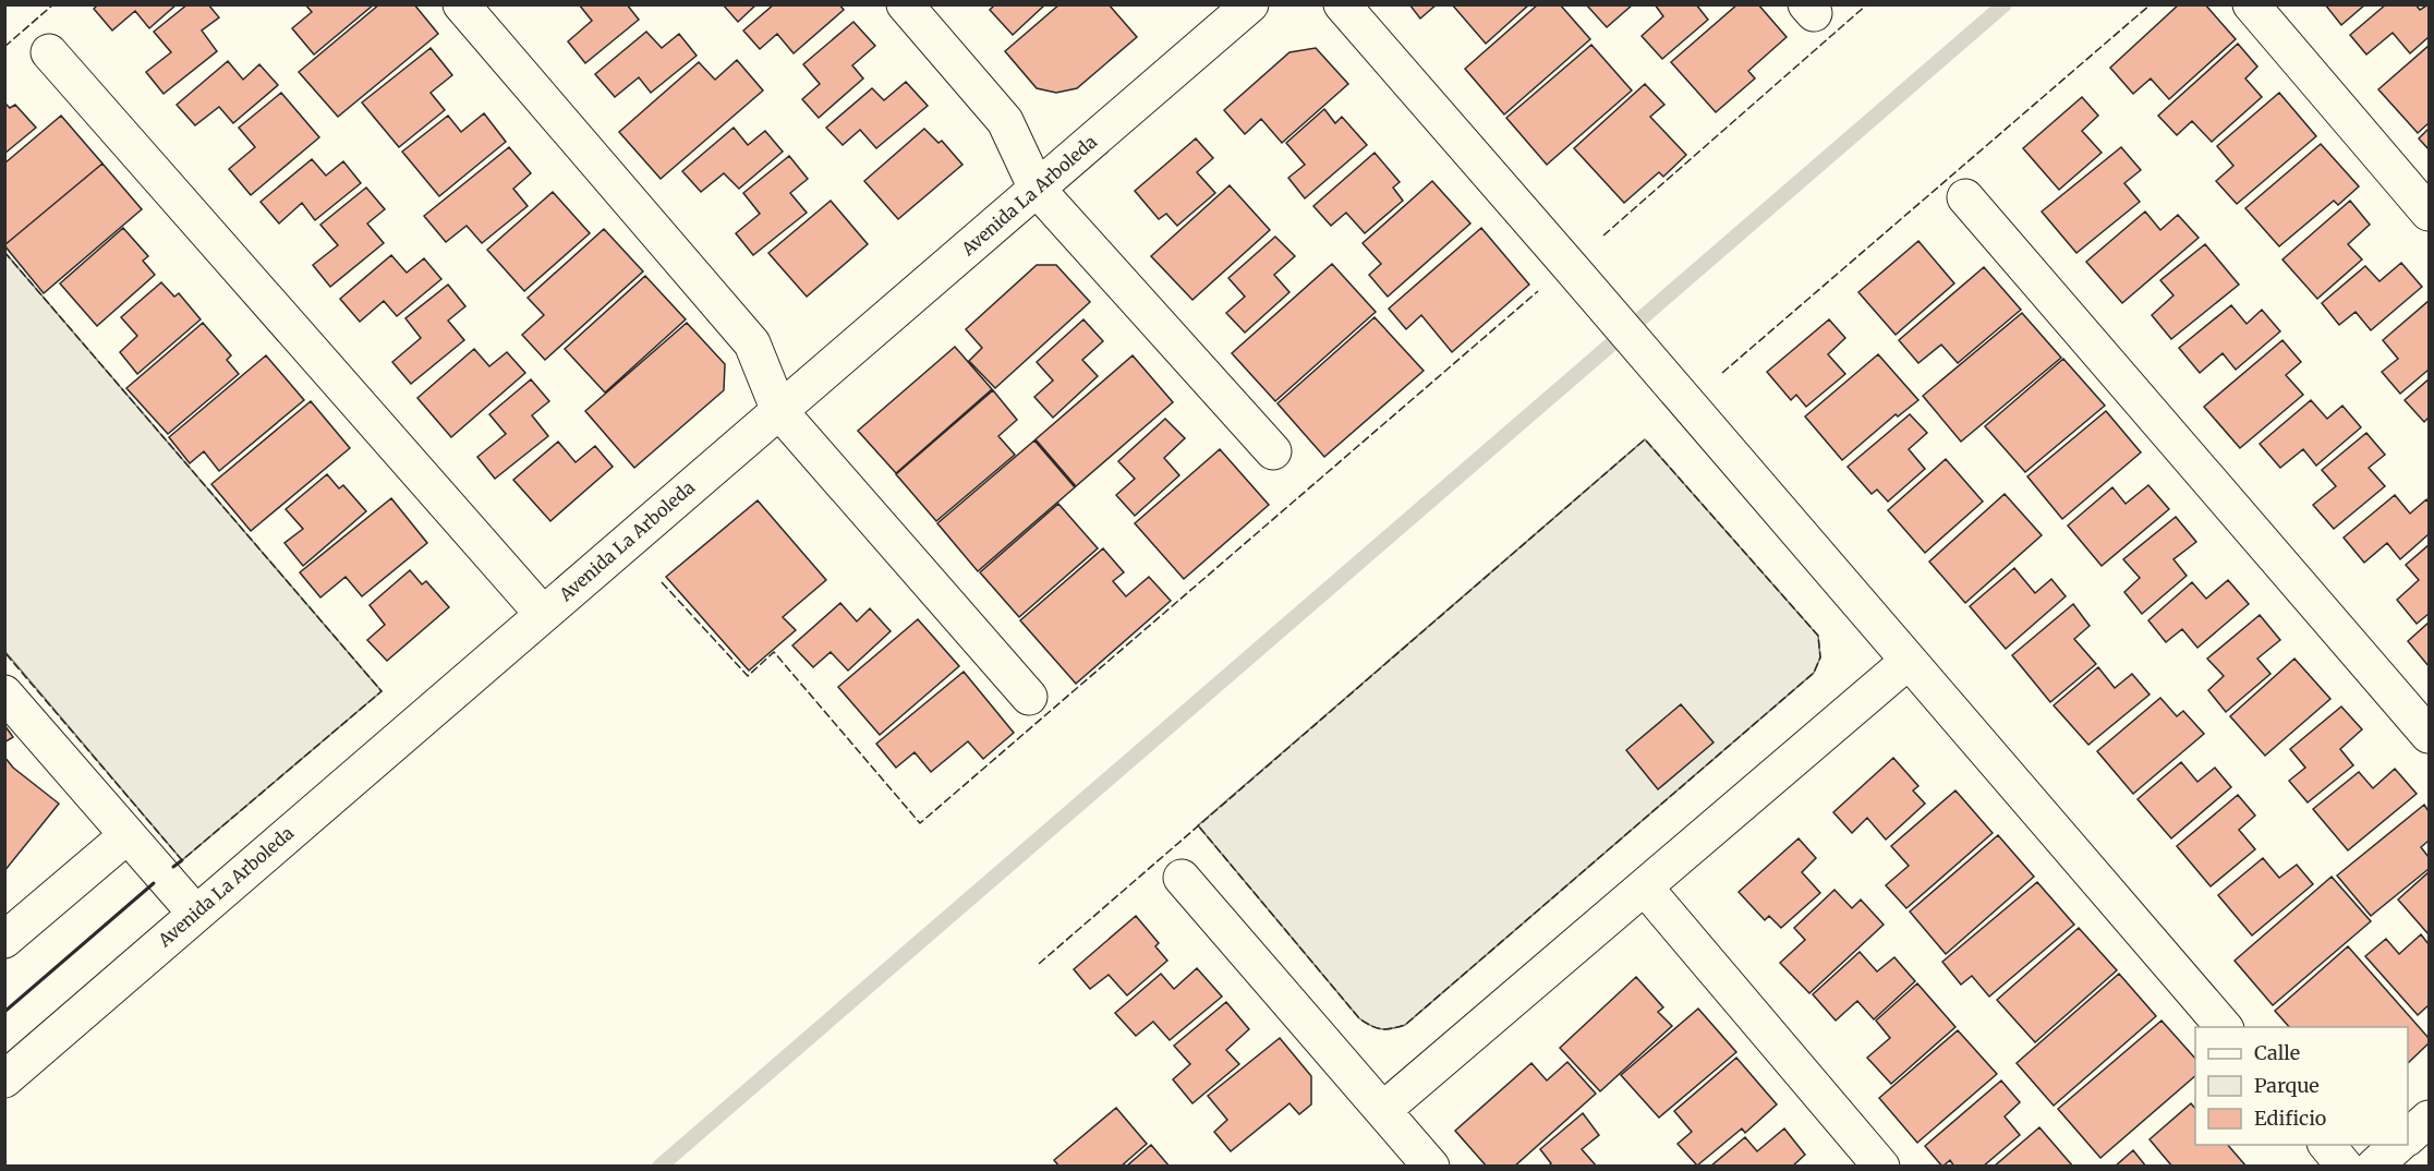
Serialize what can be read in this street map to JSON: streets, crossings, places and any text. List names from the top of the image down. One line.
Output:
{"streets":{"street":["Avenida La Arboleda"]},"legend":["Calle","Parque","Edificio"]}
